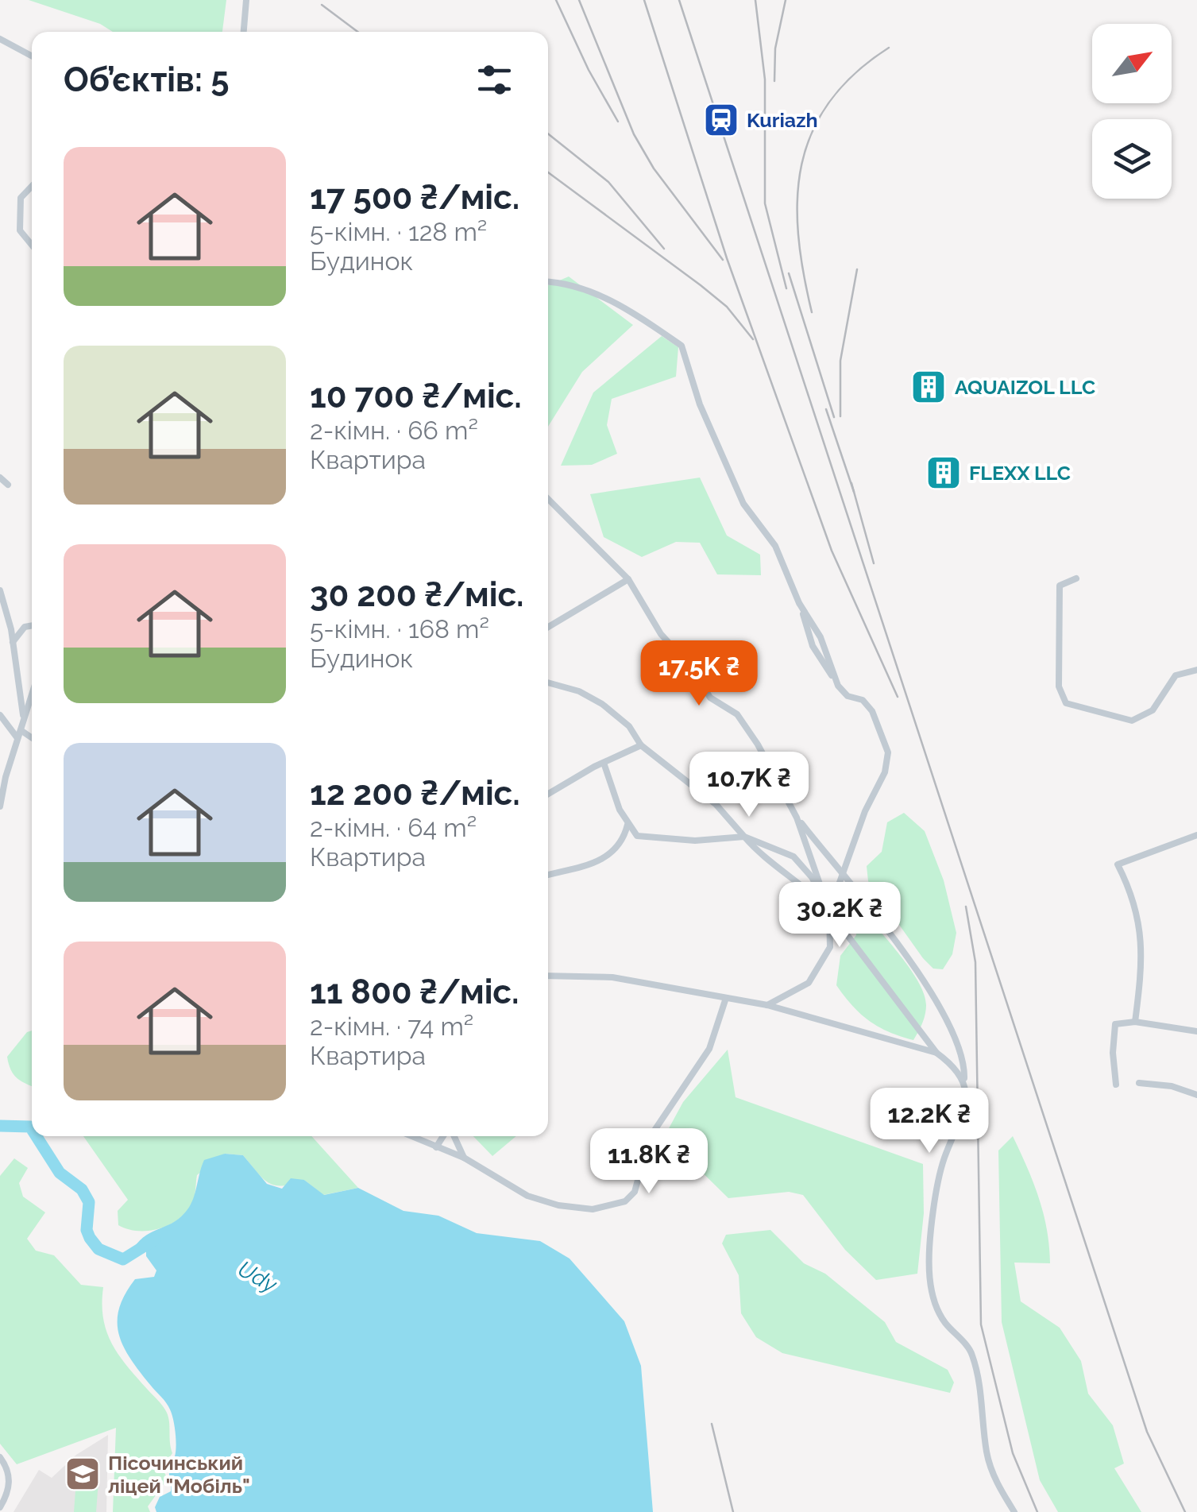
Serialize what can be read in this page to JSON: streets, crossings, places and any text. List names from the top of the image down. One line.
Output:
{"water":["Udy"],"places":{"station":["Kuriazh"],"building":["AQUAIZOL LLC","FLEXX LLC"],"school or university":["Пісочинський ліцей \"Мобіль\""]},"north":"top right","page":{"heading":"Об’єктів: 5","list":[{"name":"17 500 ₴/міс.","note":"5-кімн. · 128 m² · Будинок"},{"name":"10 700 ₴/міс.","note":"2-кімн. · 66 m² · Квартира"},{"name":"30 200 ₴/міс.","note":"5-кімн. · 168 m² · Будинок"},{"name":"12 200 ₴/міс.","note":"2-кімн. · 64 m² · Квартира"},{"name":"11 800 ₴/міс.","note":"2-кімн. · 74 m² · Квартира"}],"price":["17.5K ₴","10.7K ₴","30.2K ₴","12.2K ₴","11.8K ₴"]}}
